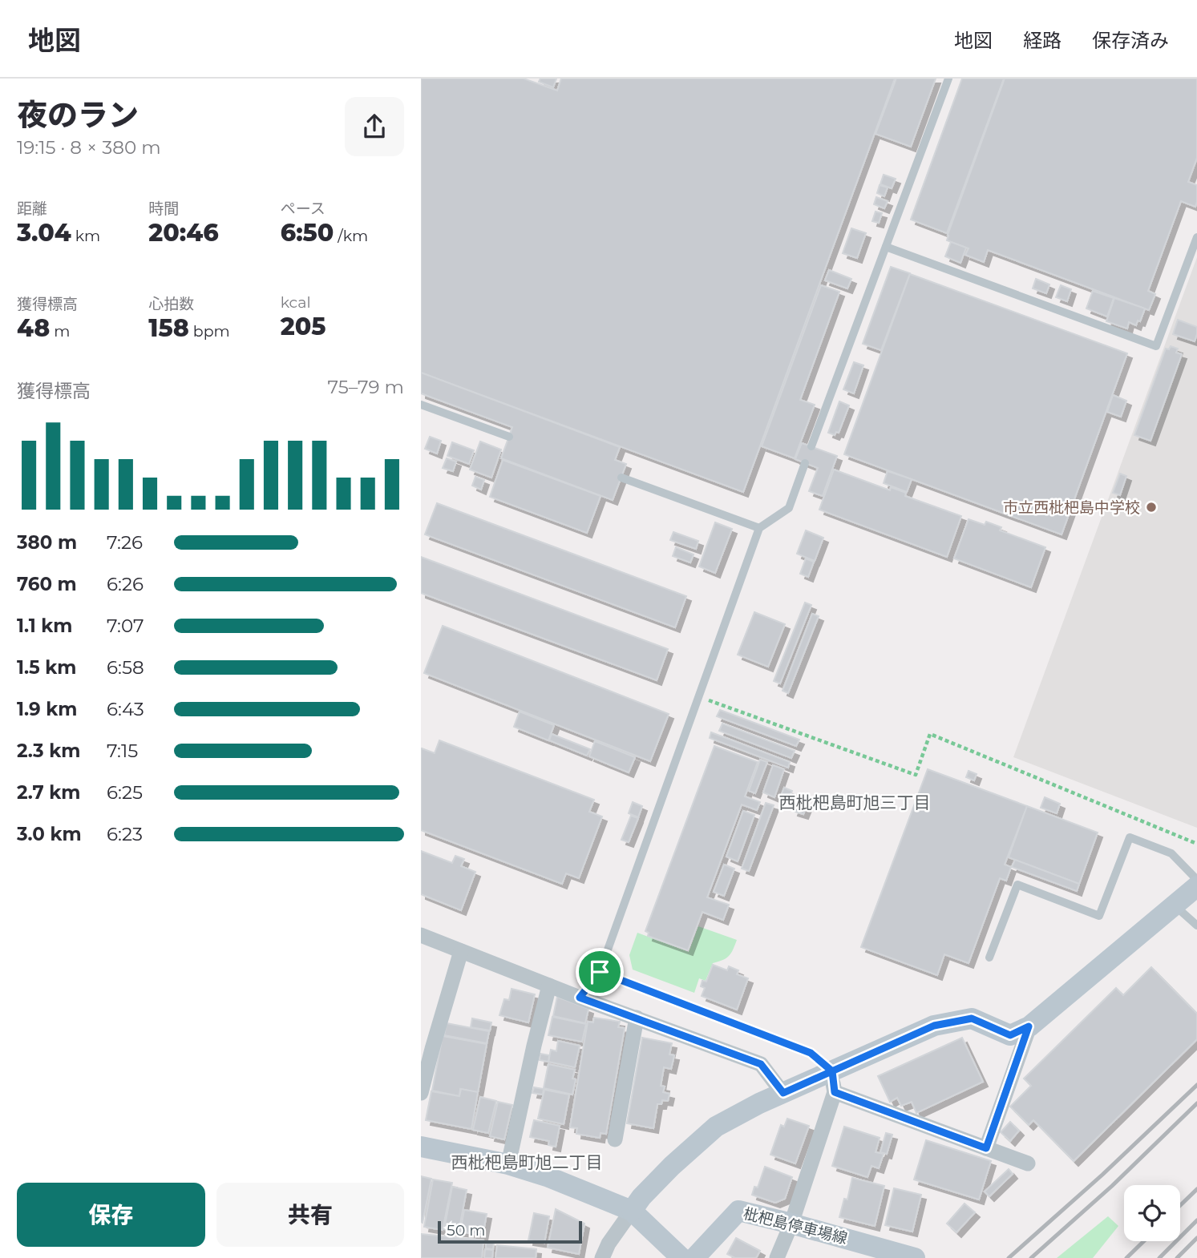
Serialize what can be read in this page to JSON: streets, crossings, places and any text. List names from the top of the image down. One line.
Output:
{"streets":{"street":["枇杷島停車場線"]},"districts":["西枇杷島町旭三丁目","西枇杷島町旭二丁目"],"places":["市立西枇杷島中学校"],"scale_bar":"50 m","page":{"header":"地図","nav":["地図","経路","保存済み"],"heading":["夜のラン","19:15 · 8 × 380 m"],"stats":[["距離","3.04 km"],["時間","20:46"],["ペース","6:50 /km"],["獲得標高","48 m"],["心拍数","158 bpm"],["kcal","205"]],"chart":["獲得標高","75–79 m"],"list":[{"name":"380 m","note":"7:26"},{"name":"760 m","note":"6:26"},{"name":"1.1 km","note":"7:07"},{"name":"1.5 km","note":"6:58"},{"name":"1.9 km","note":"6:43"},{"name":"2.3 km","note":"7:15"},{"name":"2.7 km","note":"6:25"},{"name":"3.0 km","note":"6:23"}],"buttons":["保存","共有"],"scale":"50 m"}}
